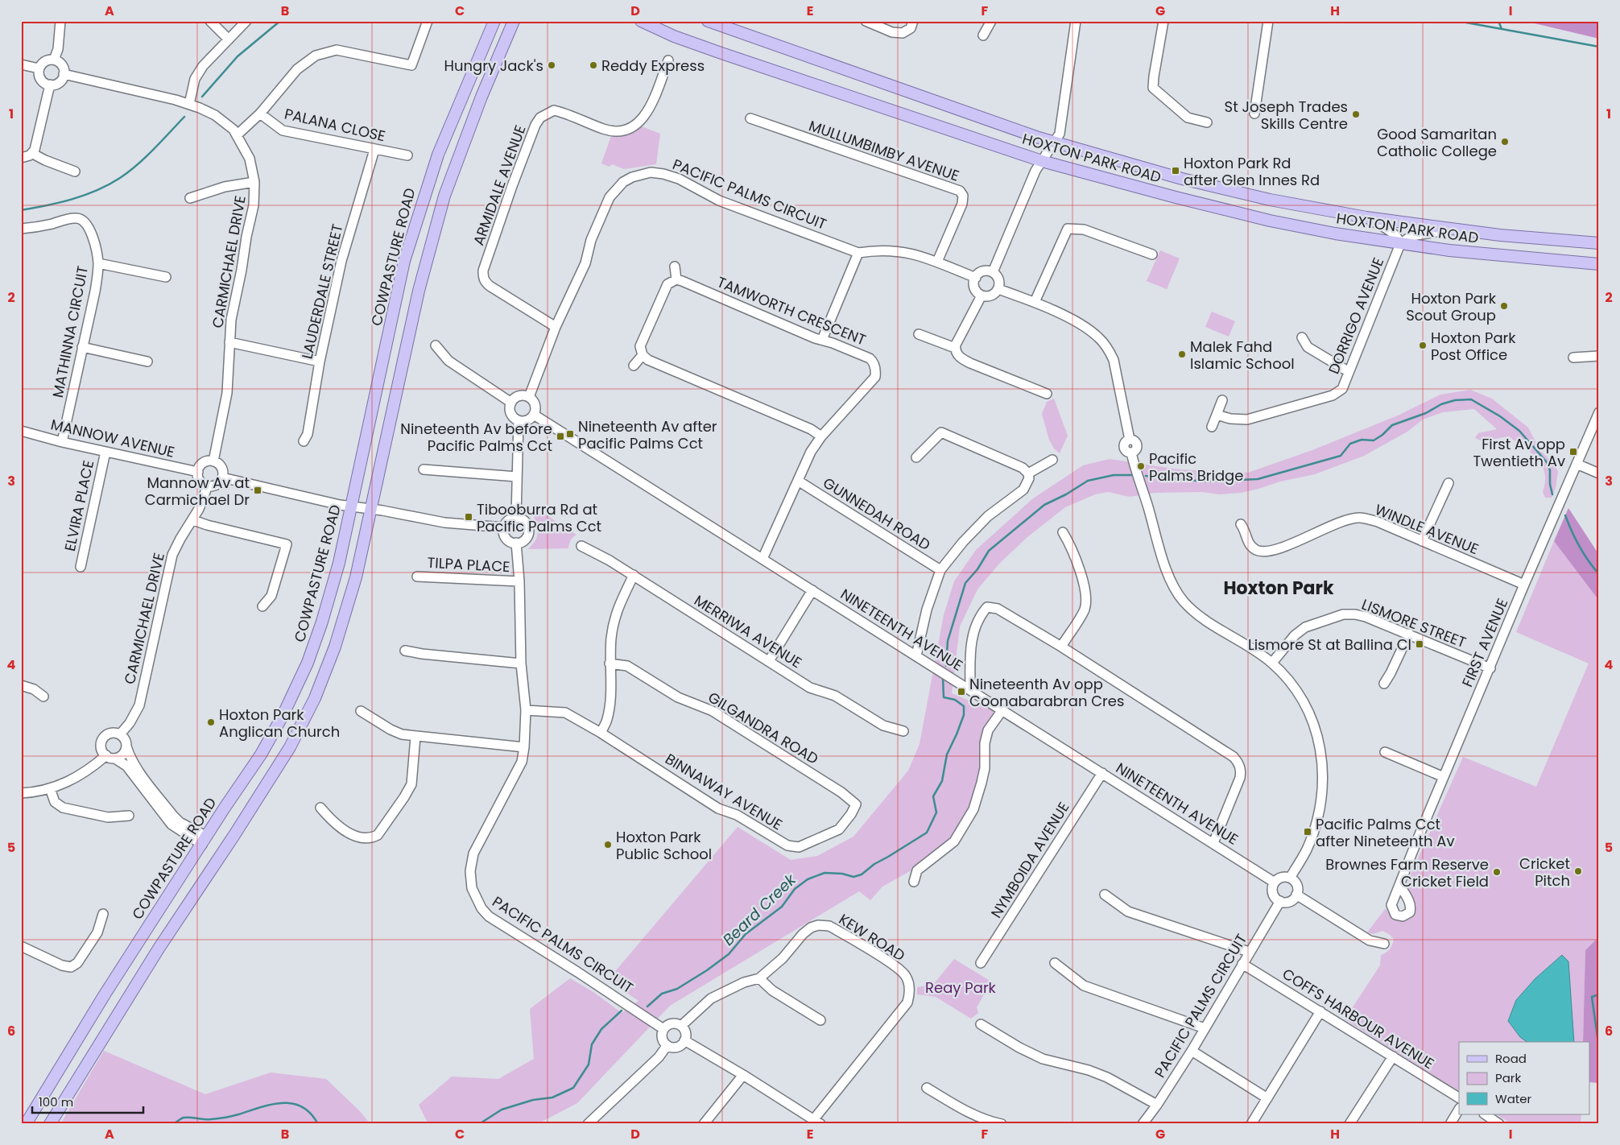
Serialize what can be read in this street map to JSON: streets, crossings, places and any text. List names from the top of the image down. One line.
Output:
{"streets":{"main road":["HOXTON PARK ROAD","COWPASTURE ROAD"],"street":["PALANA CLOSE","MULLUMBIMBY AVENUE","ARMIDALE AVENUE","PACIFIC PALMS CIRCUIT","CARMICHAEL DRIVE","LAUDERDALE STREET","TAMWORTH CRESCENT","DORRIGO AVENUE","MATHINNA CIRCUIT","MANNOW AVENUE","ELVIRA PLACE","GUNNEDAH ROAD","WINDLE AVENUE","TILPA PLACE","LISMORE STREET","NINETEENTH AVENUE","MERRIWA AVENUE","FIRST AVENUE","GILGANDRA ROAD","BINNAWAY AVENUE","NYMBOIDA AVENUE","KEW ROAD","COFFS HARBOUR AVENUE"]},"crossings":[["PALANA CLOSE","LAUDERDALE STREET"],["MULLUMBIMBY AVENUE","PACIFIC PALMS CIRCUIT"],["HOXTON PARK ROAD","DORRIGO AVENUE"],["ARMIDALE AVENUE","PACIFIC PALMS CIRCUIT"],["PACIFIC PALMS CIRCUIT","TILPA PLACE"],["PACIFIC PALMS CIRCUIT","NINETEENTH AVENUE"],["PACIFIC PALMS CIRCUIT","BINNAWAY AVENUE"],["PACIFIC PALMS CIRCUIT","KEW ROAD"],["PACIFIC PALMS CIRCUIT","COFFS HARBOUR AVENUE"],["CARMICHAEL DRIVE","MANNOW AVENUE"],["TAMWORTH CRESCENT","GUNNEDAH ROAD"],["TAMWORTH CRESCENT","NINETEENTH AVENUE"],["MATHINNA CIRCUIT","MANNOW AVENUE"],["MANNOW AVENUE","ELVIRA PLACE"],["WINDLE AVENUE","FIRST AVENUE"],["LISMORE STREET","FIRST AVENUE"],["NINETEENTH AVENUE","NYMBOIDA AVENUE"],["GILGANDRA ROAD","BINNAWAY AVENUE"]],"districts":["Hoxton Park"],"water":["Beard Creek"],"parks":["Reay Park"],"places":{"other":["Hungry Jack's","Reddy Express","St Joseph Trades Skills Centre","Good Samaritan Catholic College","Hoxton Park Scout Group","Hoxton Park Post Office","Malek Fahd Islamic School","Pacific Palms Bridge","Hoxton Park Anglican Church","Hoxton Park Public School","Cricket Pitch","Brownes Farm Reserve Cricket Field"],"transit":["Hoxton Park Rd after Glen Innes Rd","Nineteenth Av after Pacific Palms Cct","Nineteenth Av before Pacific Palms Cct","First Av opp Twentieth Av","Mannow Av at Carmichael Dr","Tibooburra Rd at Pacific Palms Cct","Lismore St at Ballina Cl","Nineteenth Av opp Coonabarabran Cres","Pacific Palms Cct after Nineteenth Av"]},"legend":["Road","Park","Water"],"scale_bar":"100 m","grid":{"columns":["A","B","C","D","E","F","G","H","I"],"rows":["1","2","3","4","5","6"]}}
